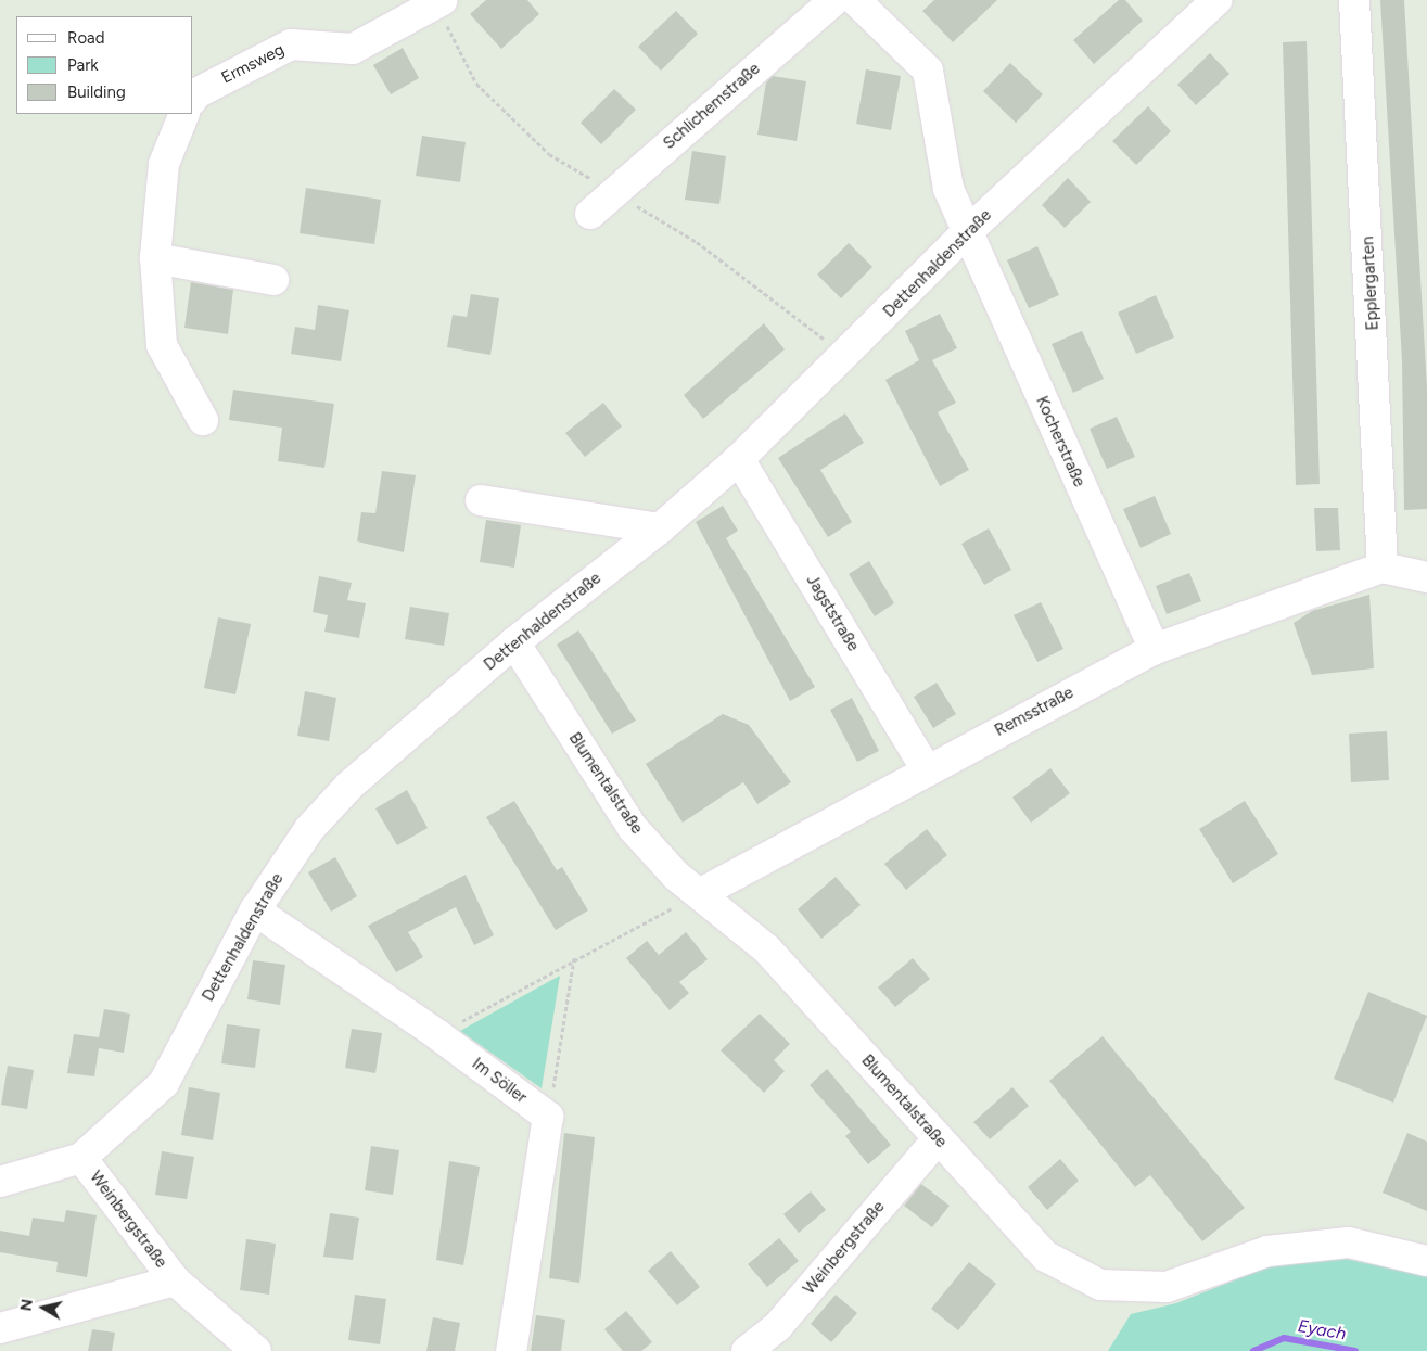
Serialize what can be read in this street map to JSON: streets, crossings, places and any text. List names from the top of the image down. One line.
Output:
{"streets":{"street":["Ermsweg","Schlichemstraße","Dettenhaldenstraße","Epplergarten","Kocherstraße","Jagststraße","Remsstraße","Blumentalstraße","Im Söller","Weinbergstraße"]},"crossings":[["Dettenhaldenstraße","Kocherstraße"],["Dettenhaldenstraße","Jagststraße"],["Dettenhaldenstraße","Blumentalstraße"],["Dettenhaldenstraße","Im Söller"],["Dettenhaldenstraße","Weinbergstraße"],["Epplergarten","Remsstraße"],["Kocherstraße","Remsstraße"],["Jagststraße","Remsstraße"],["Remsstraße","Blumentalstraße"],["Blumentalstraße","Weinbergstraße"]],"water":["Eyach"],"legend":["Road","Park","Building"],"north":"left"}
